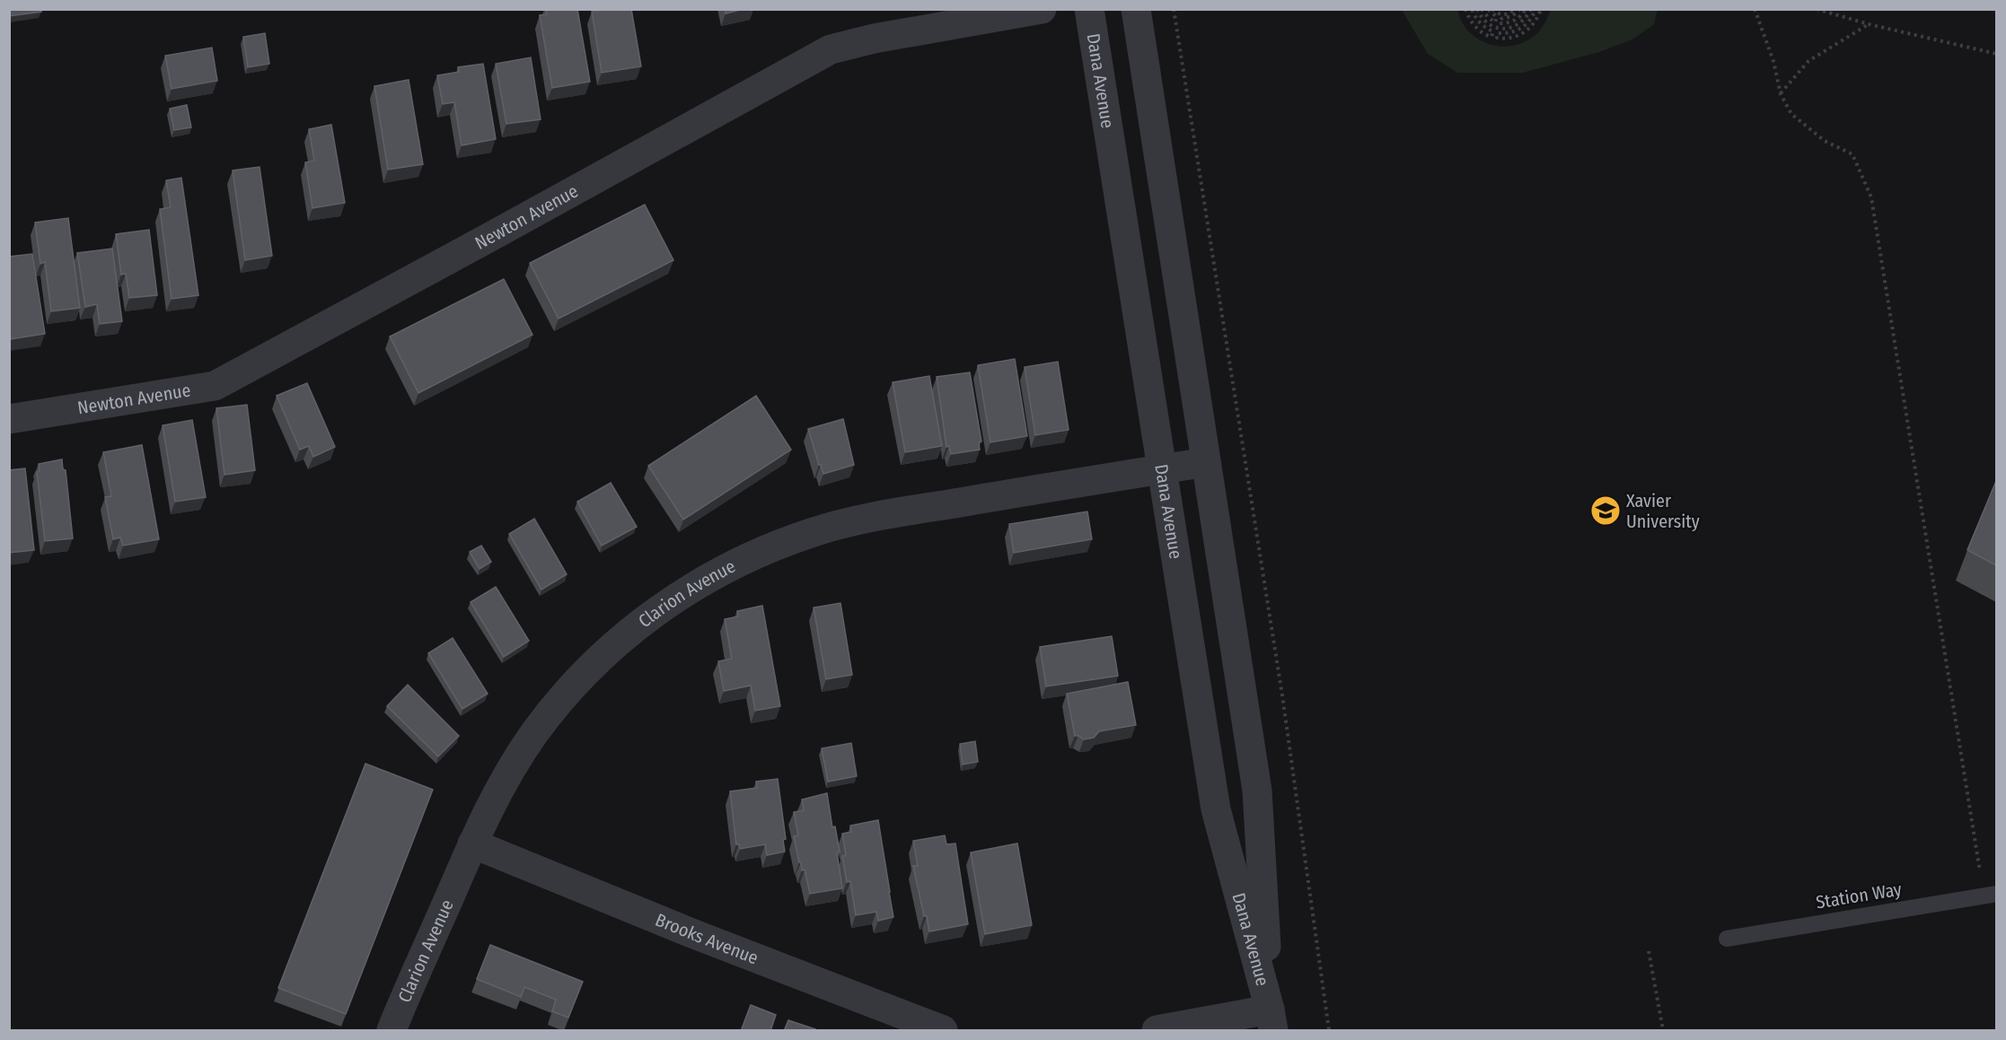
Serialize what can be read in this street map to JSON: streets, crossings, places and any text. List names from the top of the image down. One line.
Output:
{"streets":{"street":["Dana Avenue","Newton Avenue","Clarion Avenue","Brooks Avenue"],"lane":["Station Way"]},"crossings":[["Dana Avenue","Clarion Avenue"],["Clarion Avenue","Brooks Avenue"]],"places":{"school or university":["Xavier University"]}}
